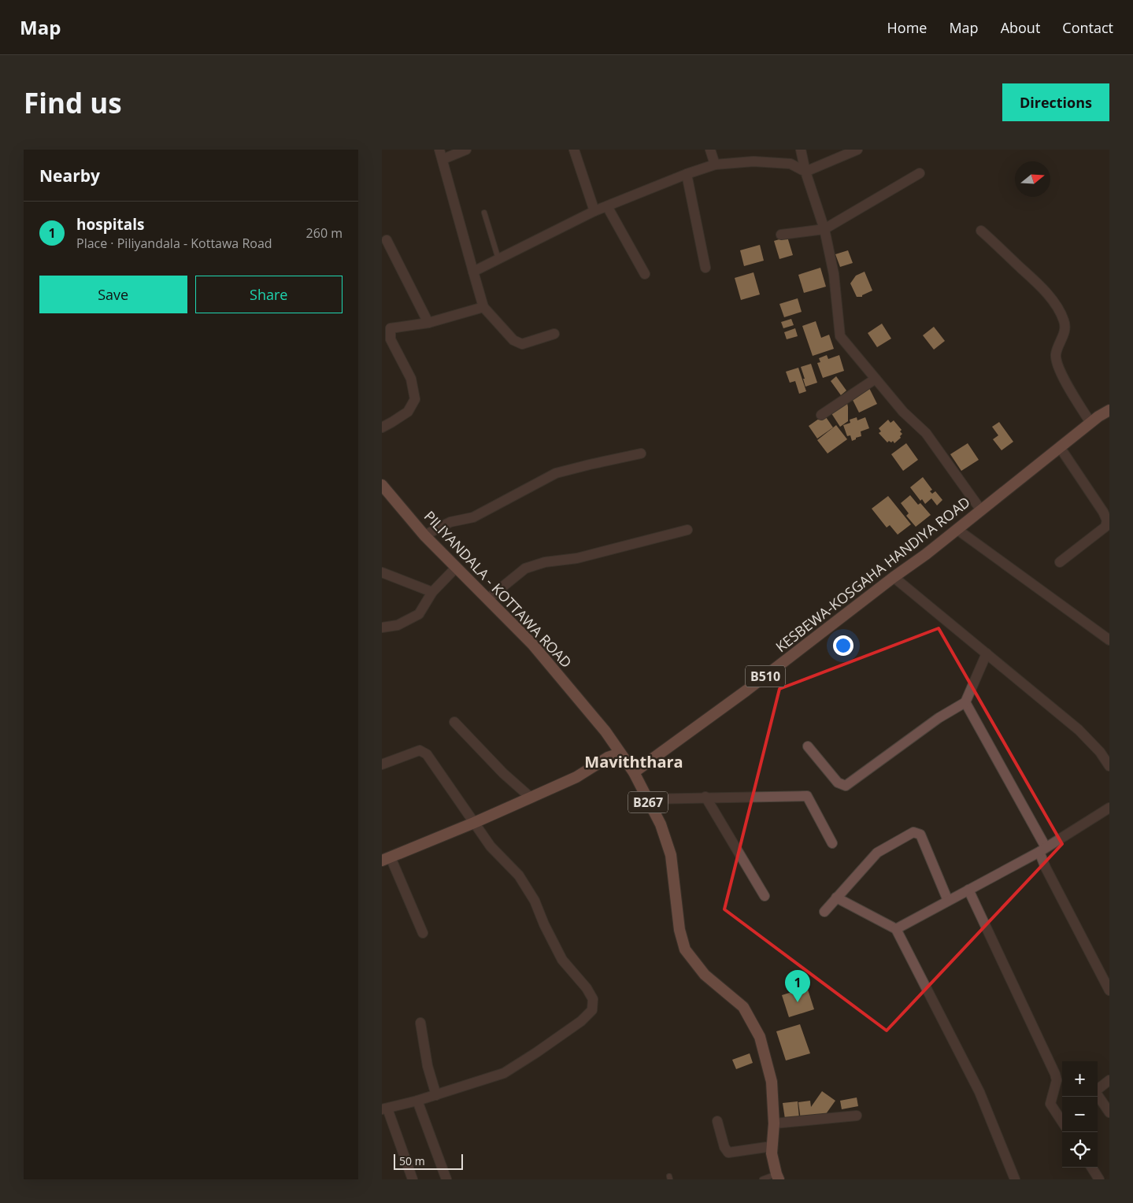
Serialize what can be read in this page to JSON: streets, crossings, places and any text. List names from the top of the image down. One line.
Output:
{"streets":{"main road":["KESBEWA-KOSGAHA HANDIYA ROAD","PILIYANDALA - KOTTAWA ROAD","B510","B267"]},"crossings":[["KESBEWA-KOSGAHA HANDIYA ROAD","PILIYANDALA - KOTTAWA ROAD"]],"districts":["Maviththara"],"scale_bar":"50 m","north":"right","page":{"header":"Map","nav":["Home","Map","About","Contact"],"buttons":["Directions",["Save","Share"]],"title":"Find us","heading":"Nearby","list":[{"mark":"1","name":"hospitals","note":"Place · Piliyandala - Kottawa Road","value":"260 m"}],"pins":"1","map_buttons":["+","−"],"scale":"50 m"}}
